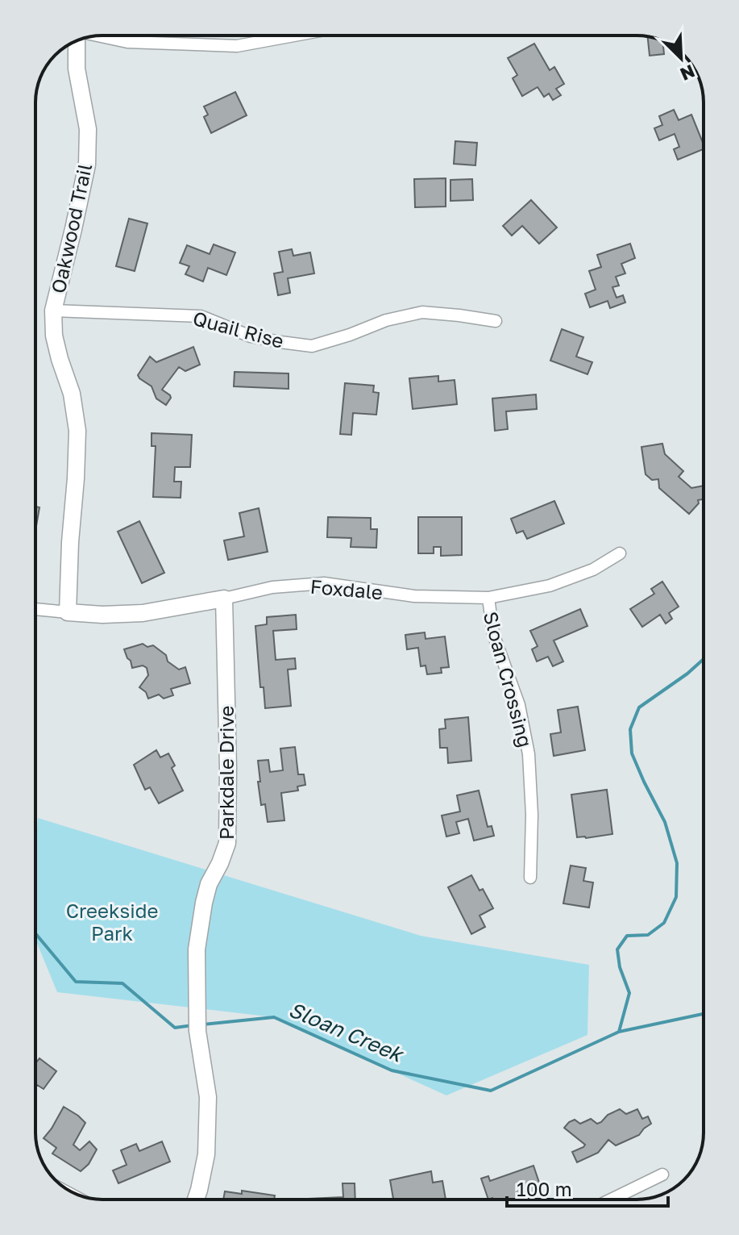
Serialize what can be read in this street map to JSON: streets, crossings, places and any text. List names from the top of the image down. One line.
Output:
{"streets":{"street":["Oakwood Trail","Quail Rise","Foxdale","Sloan Crossing","Parkdale Drive"]},"crossings":[["Oakwood Trail","Quail Rise"],["Oakwood Trail","Foxdale"],["Foxdale","Sloan Crossing"],["Foxdale","Parkdale Drive"]],"water":["Sloan Creek"],"parks":["Creekside Park"],"scale_bar":"100 m","north":"bottom right"}
